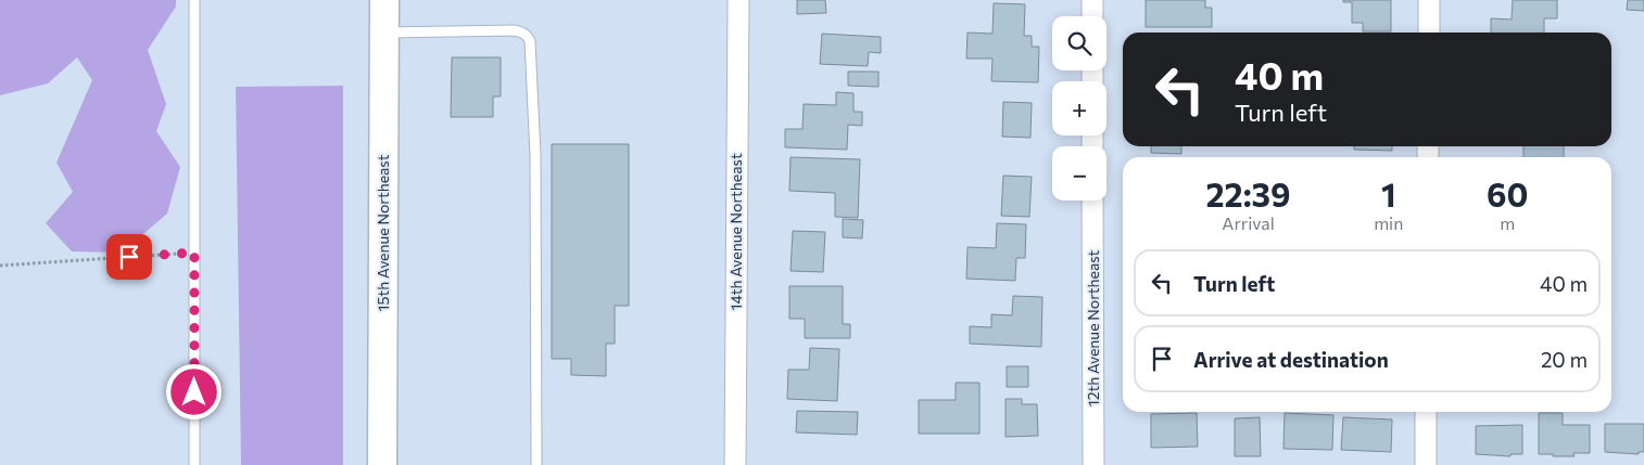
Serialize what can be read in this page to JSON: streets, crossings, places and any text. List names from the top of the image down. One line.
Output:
{"streets":{"main road":["15th Avenue Northeast"],"street":["14th Avenue Northeast","12th Avenue Northeast"]},"page":{"map_buttons":["+","−"],"turn":["40 m","Turn left"],"eta":["22:39","Arrival","1","min","60","m"],"list":[{"name":"Turn left","value":"40 m"},{"name":"Arrive at destination","value":"20 m"}]}}
